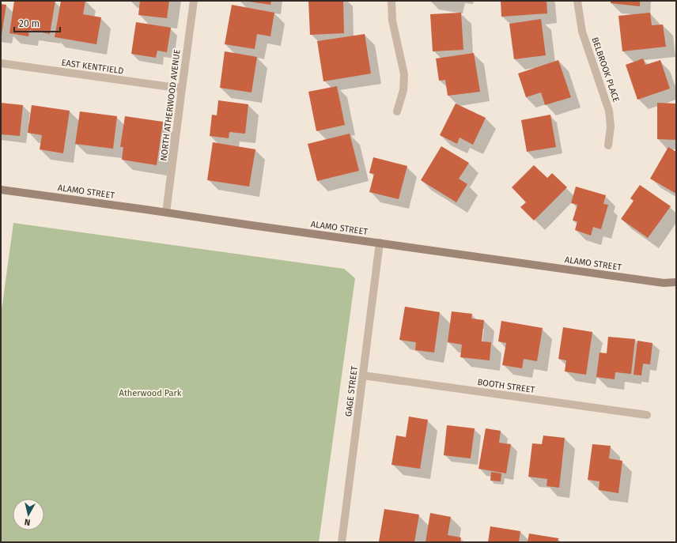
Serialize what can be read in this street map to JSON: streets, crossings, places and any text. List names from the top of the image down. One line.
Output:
{"streets":{"main road":["ALAMO STREET"],"street":["EAST KENTFIELD","BELBROOK PLACE","NORTH ATHERWOOD AVENUE","BOOTH STREET","GAGE STREET"]},"crossings":[["EAST KENTFIELD","NORTH ATHERWOOD AVENUE"],["NORTH ATHERWOOD AVENUE","ALAMO STREET"],["ALAMO STREET","GAGE STREET"],["BOOTH STREET","GAGE STREET"]],"parks":["Atherwood Park"],"scale_bar":"20 m","north":"bottom"}
